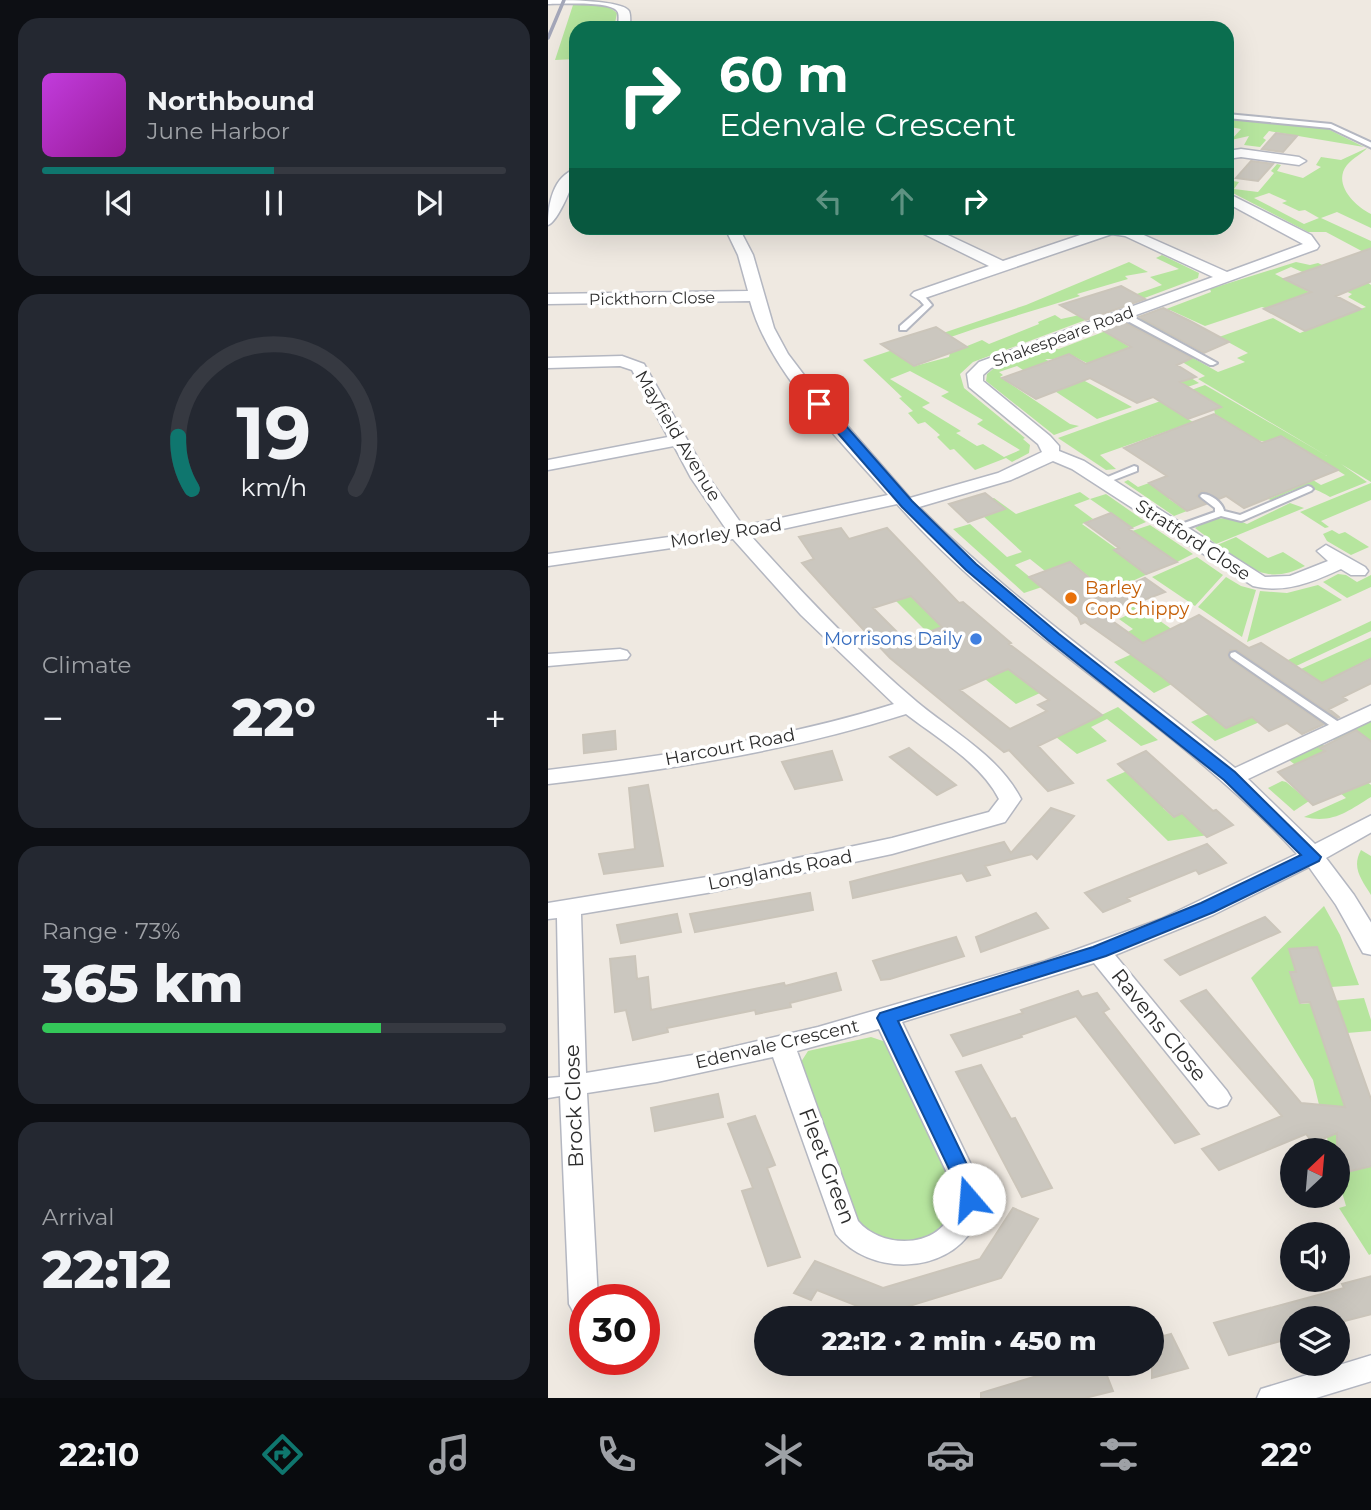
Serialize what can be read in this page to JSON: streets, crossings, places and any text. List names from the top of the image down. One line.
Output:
{"streets":{"street":["Pickthorn Close","Shakespeare Road","Mayfield Avenue","Morley Road","Stratford Close","Harcourt Road","Longlands Road","Ravens Close","Edenvale Crescent","Brock Close","Fleet Green"]},"crossings":[["Shakespeare Road","Stratford Close"],["Mayfield Avenue","Morley Road"],["Mayfield Avenue","Harcourt Road"],["Mayfield Avenue","Longlands Road"],["Longlands Road","Brock Close"],["Ravens Close","Edenvale Crescent"],["Edenvale Crescent","Brock Close"],["Edenvale Crescent","Fleet Green"]],"places":["Barley Cop Chippy","Morrisons Daily"],"north":"top right","page":{"turn":["60 m","Edenvale Crescent"],"song":["Northbound","June Harbor"],"tile":["Climate",["Range · 73%","365 km"],["Arrival","22:12"]],"heat":["−","22°","+"],"limit":"30","trip":"22:12 · 2 min · 450 m","tabs":["22:10","22°"],"gauge":["19","km/h"]}}
